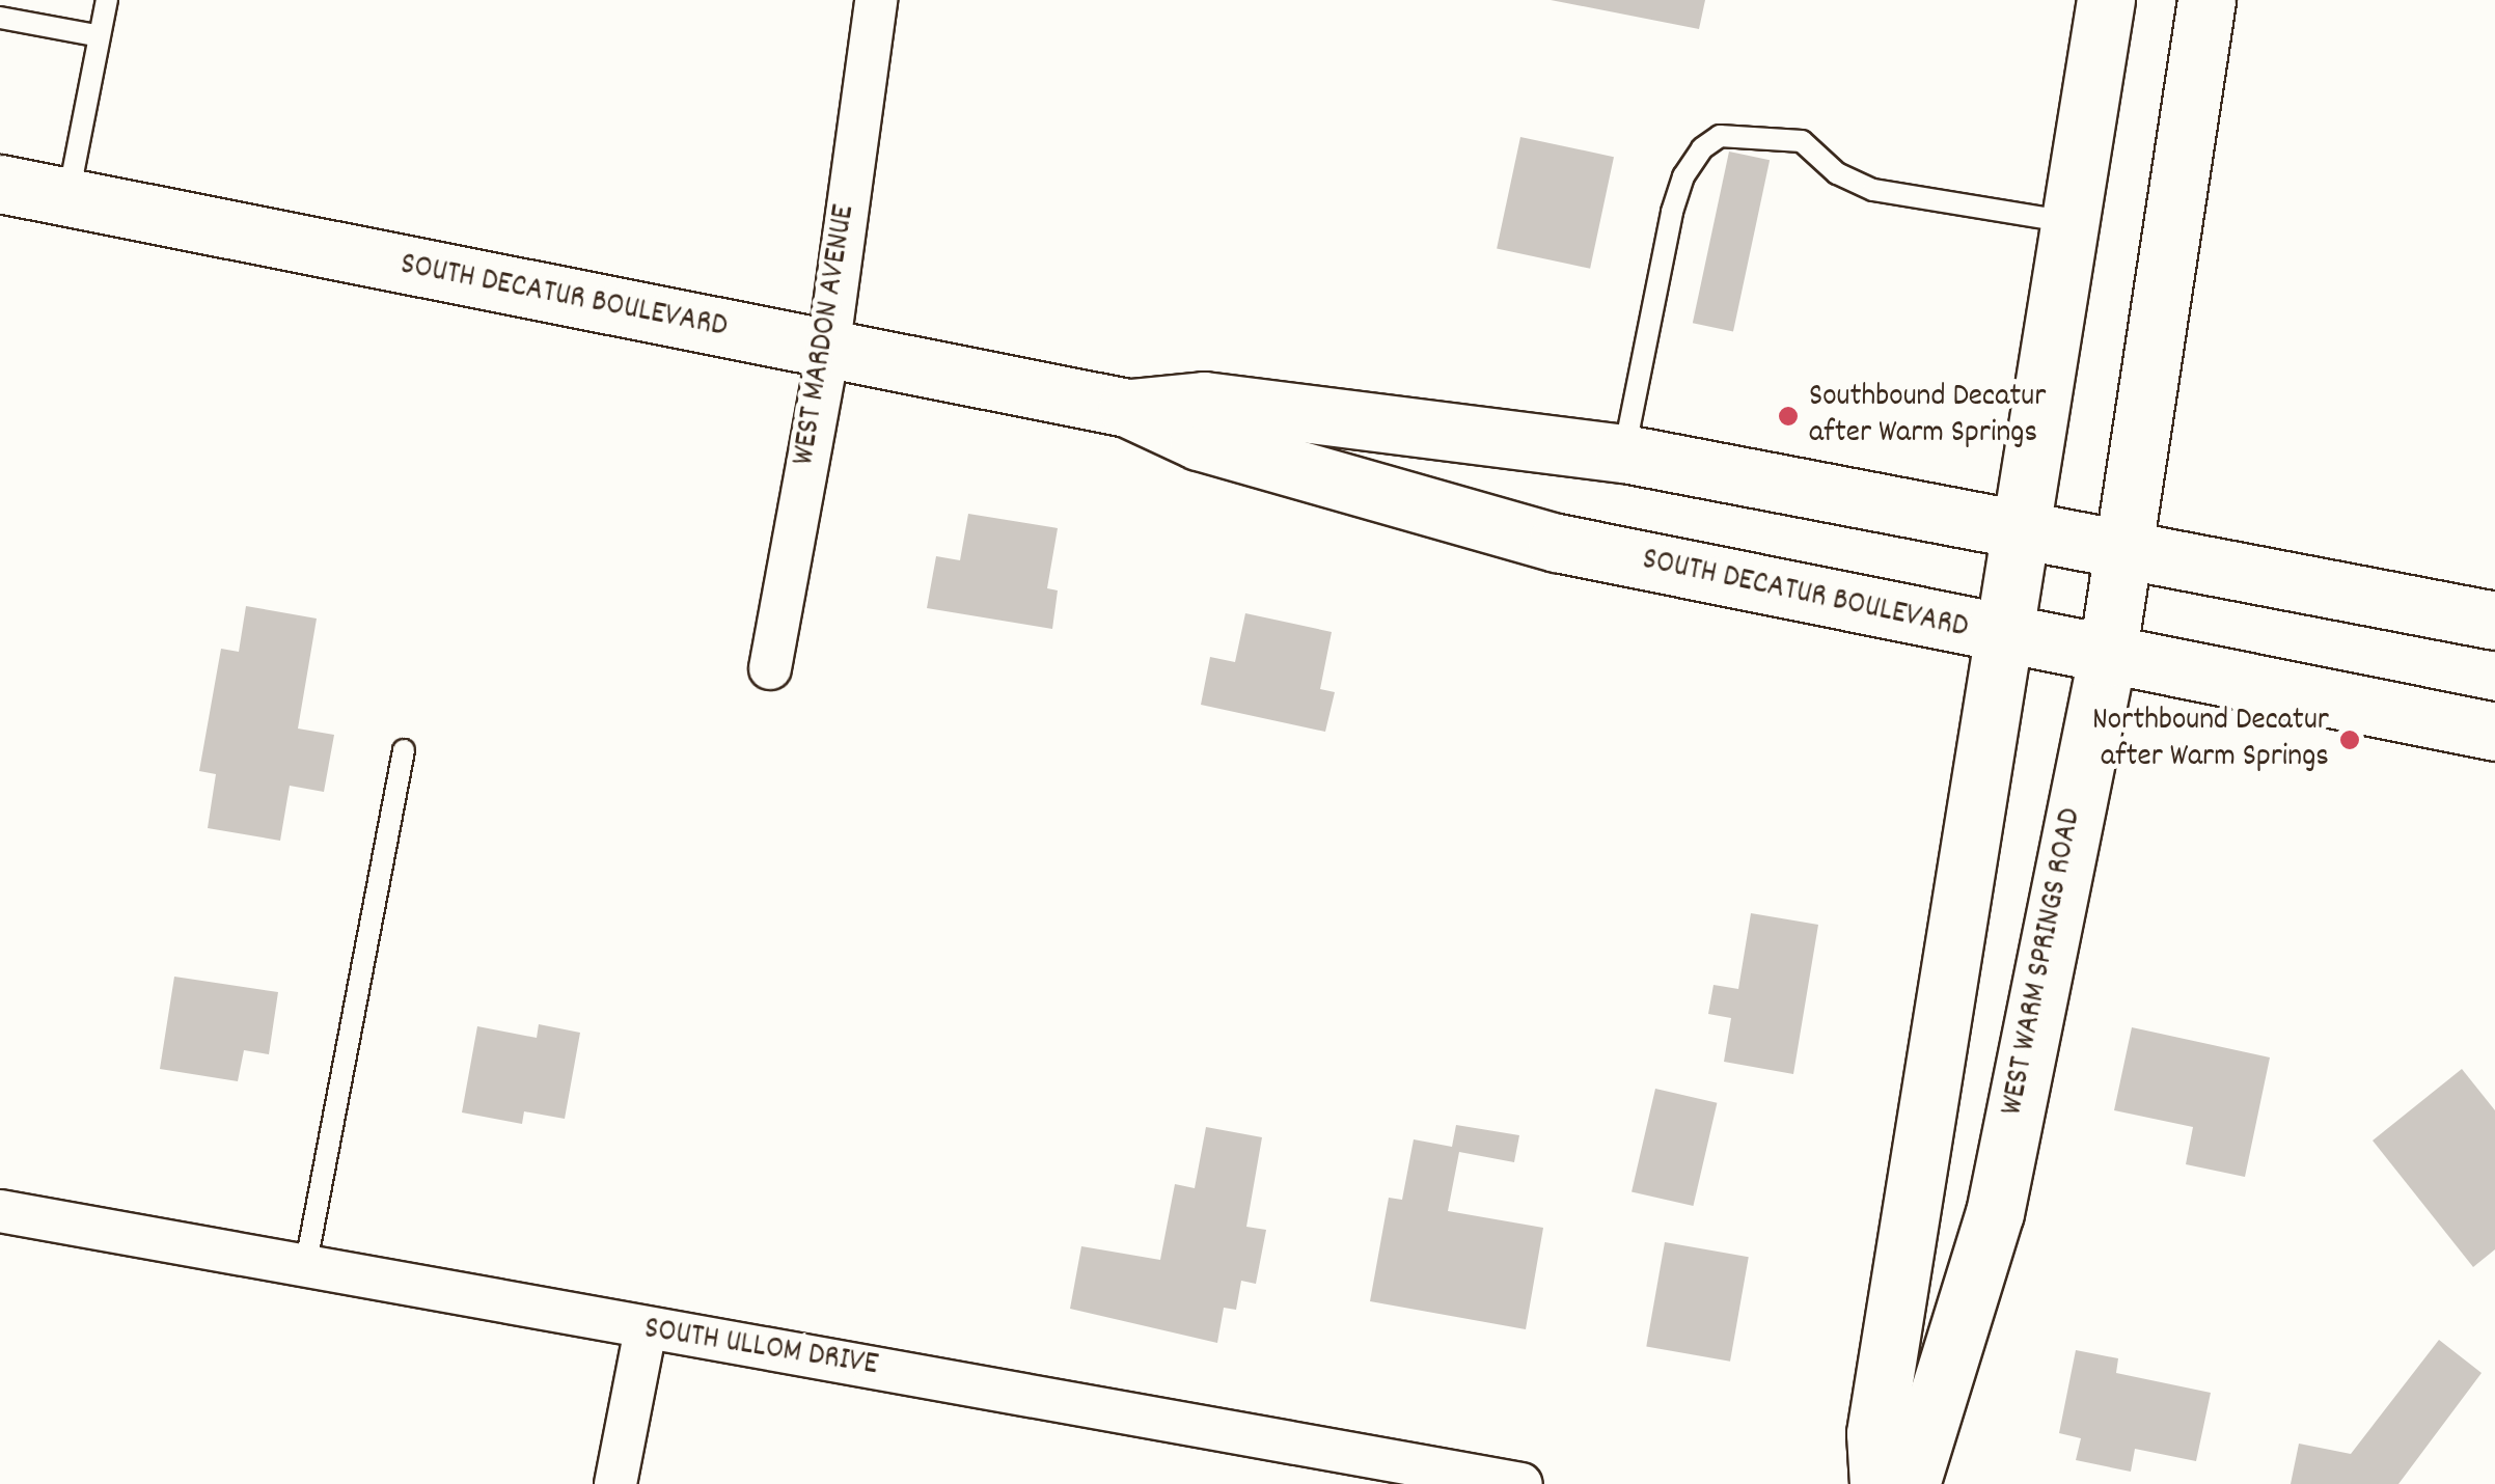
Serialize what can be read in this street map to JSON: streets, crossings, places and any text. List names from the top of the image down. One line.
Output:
{"streets":{"main road":["SOUTH DECATUR BOULEVARD","WEST WARM SPRINGS ROAD"],"street":["WEST MARDON AVENUE","SOUTH ULLOM DRIVE"]},"crossings":[["SOUTH DECATUR BOULEVARD","WEST MARDON AVENUE"],["SOUTH DECATUR BOULEVARD","WEST WARM SPRINGS ROAD"]],"places":["Southbound Decatur after Warm Springs","Northbound Decatur after Warm Springs"]}
